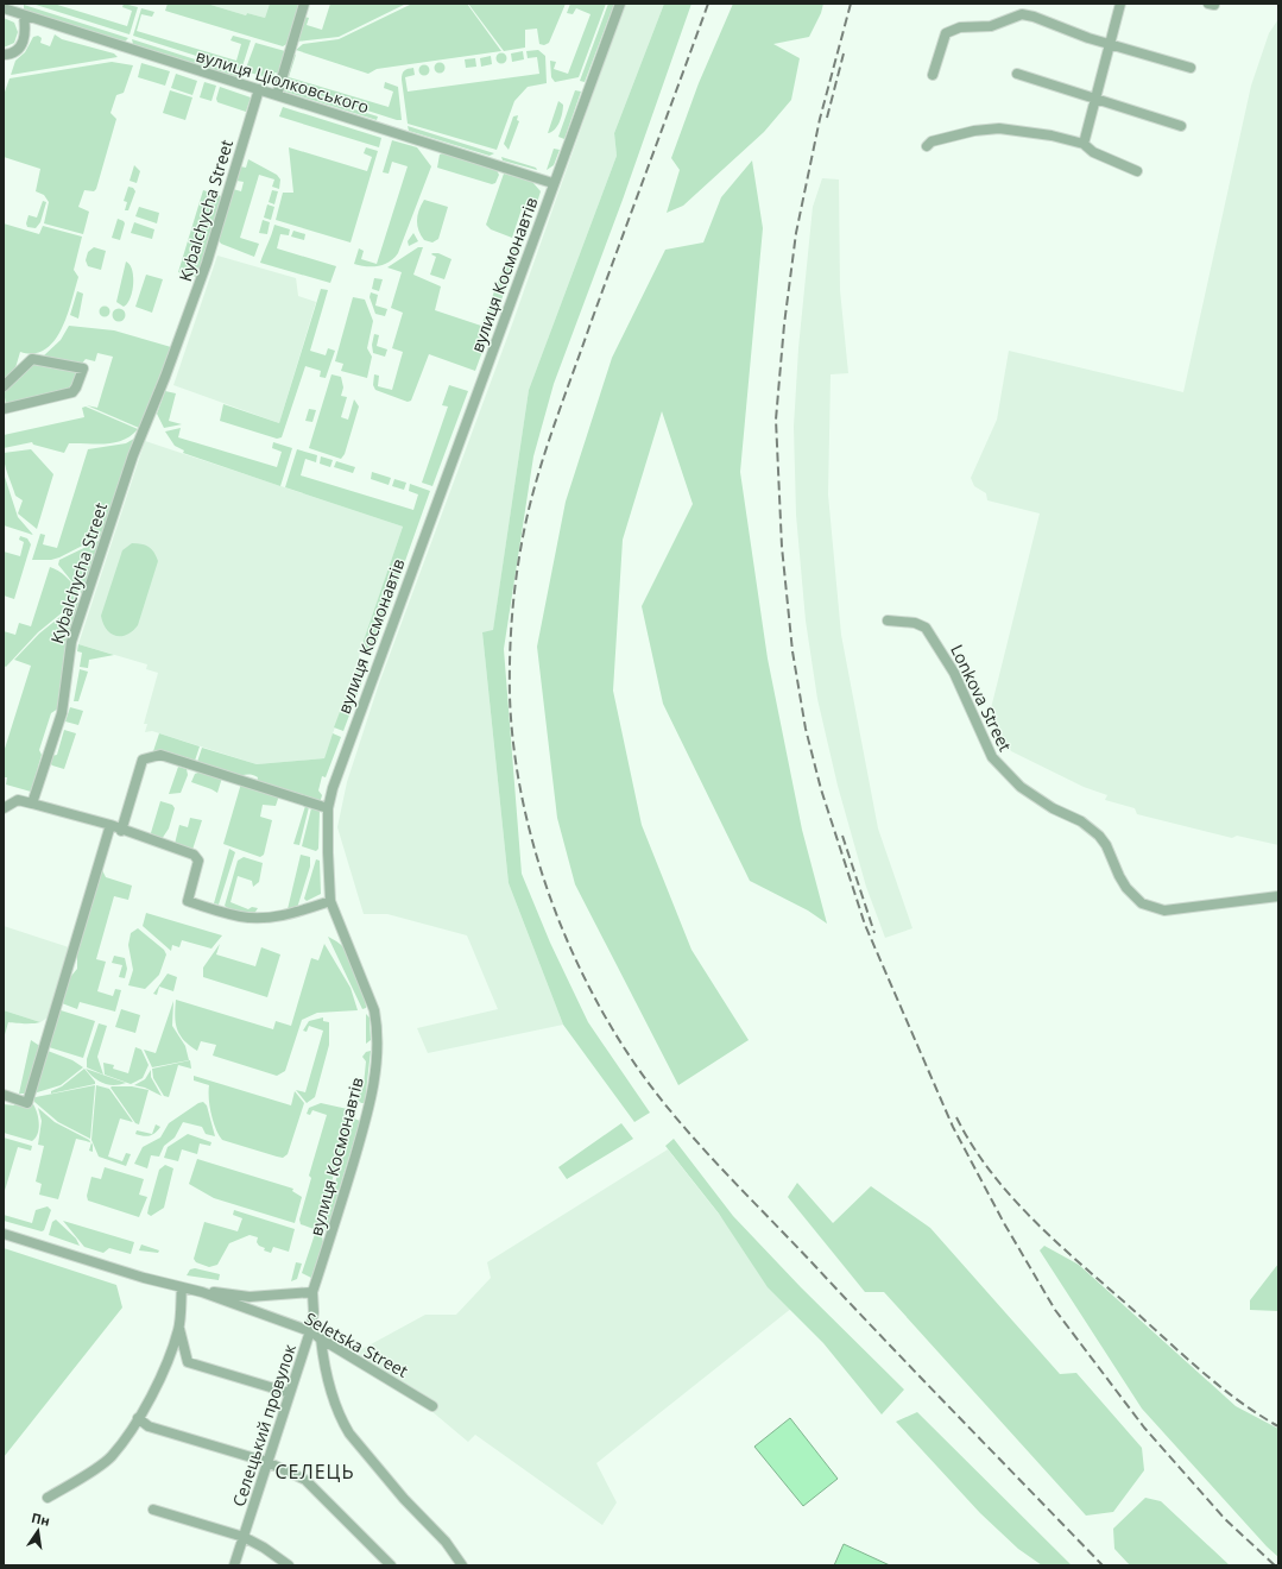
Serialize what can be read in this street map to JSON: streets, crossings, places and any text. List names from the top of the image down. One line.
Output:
{"streets":{"street":["вулиця Ціолковського","Kybalchycha Street","вулиця Космонавтів","Lonkova Street","Seletska Street","Селецький провулок"]},"crossings":[["вулиця Ціолковського","Kybalchycha Street"],["вулиця Ціолковського","вулиця Космонавтів"],["вулиця Космонавтів","Seletska Street"],["вулиця Космонавтів","Селецький провулок"],["Seletska Street","Селецький провулок"]],"districts":["СЕЛЕЦЬ"],"north":"top"}
